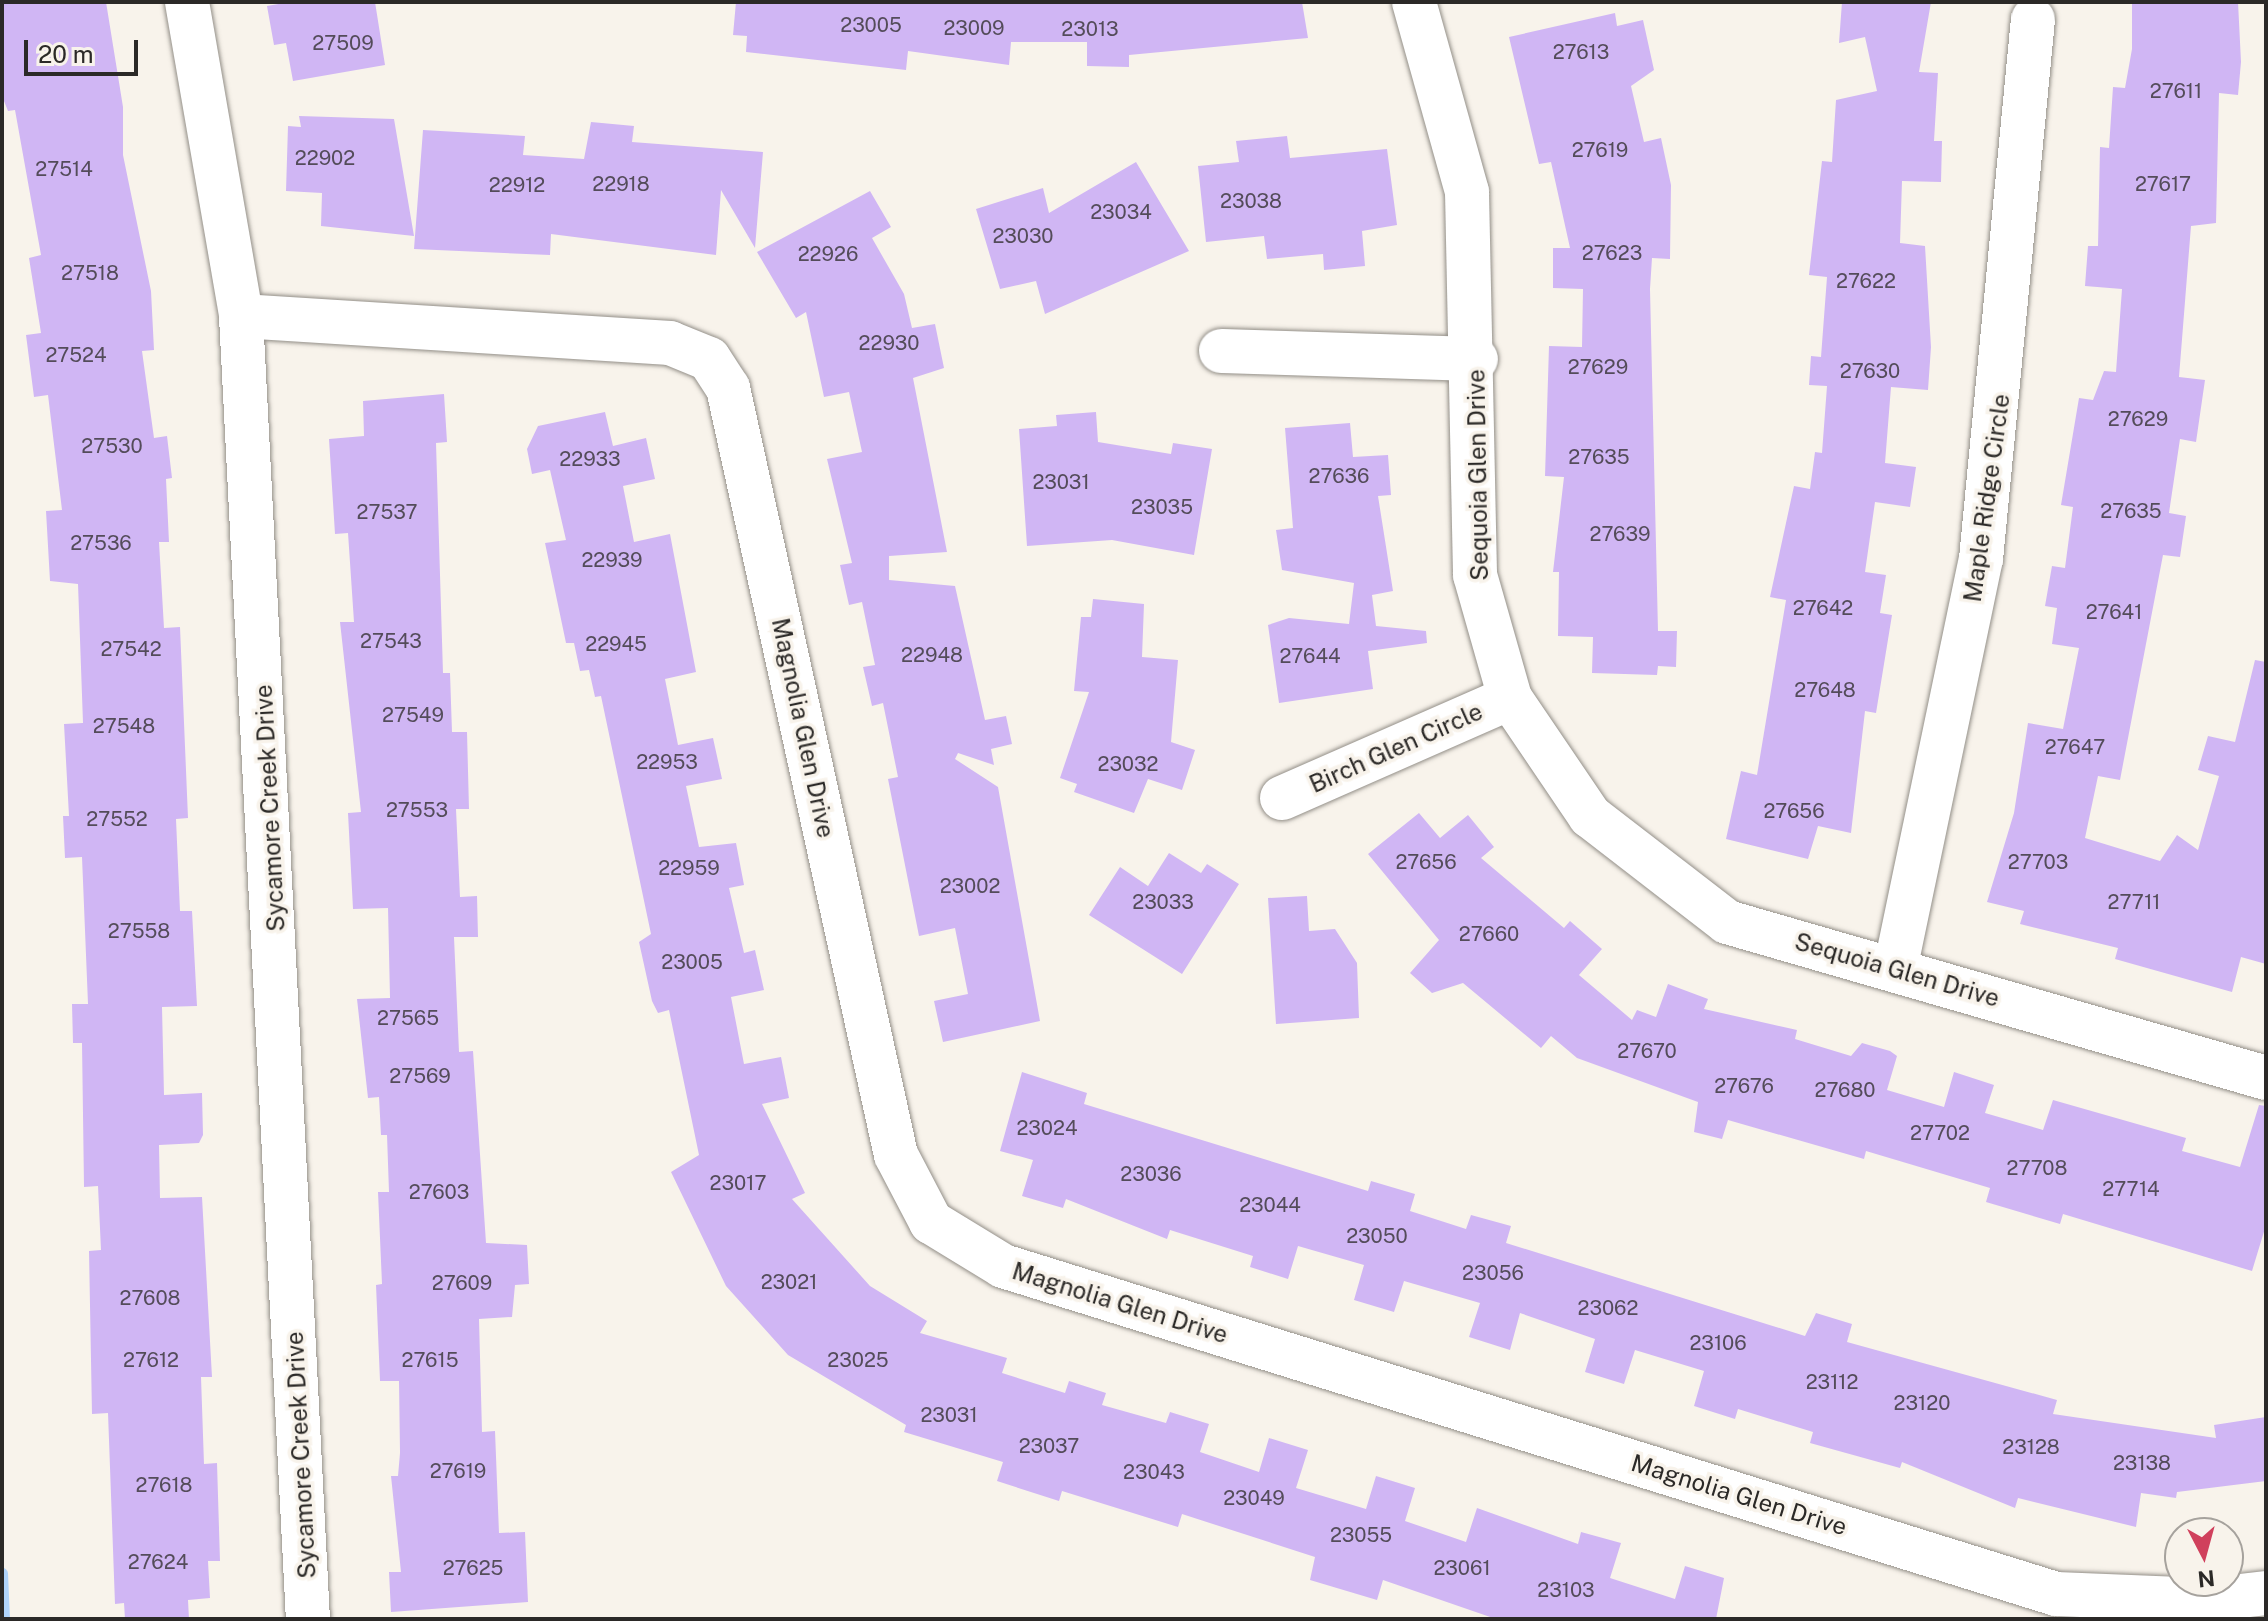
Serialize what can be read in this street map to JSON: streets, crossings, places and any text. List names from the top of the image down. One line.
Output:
{"streets":{"street":["Sequoia Glen Drive","Maple Ridge Circle","Magnolia Glen Drive","Birch Glen Circle","Sycamore Creek Drive"]},"crossings":[["Sequoia Glen Drive","Maple Ridge Circle"],["Sequoia Glen Drive","Birch Glen Circle"],["Magnolia Glen Drive","Sycamore Creek Drive"]],"house_numbers":["23005","23009","23013","27509","27613","27611","27619","22902","27514","22918","27617","22912","23038","23034","23030","27623","22926","27518","27622","22930","27524","27629","27630","27629","27530","27635","22933","27636","23031","23035","27635","27537","27639","27536","22939","27642","27641","27543","22945","27542","22948","27644","27648","27549","27548","27647","22953","23032","27553","27656","27552","27656","27703","22959","23002","23033","27711","27558","27660","23005","27565","27670","27569","27676","27680","23024","27702","27708","23036","23017","27714","27603","23044","23050","23056","23021","27609","27608","23062","23106","27612","27615","23025","23112","23120","23031","23037","23128","23138","27619","23043","27618","23049","23055","27624","27625","23061","23103"],"scale_bar":"20 m","north":"bottom"}
